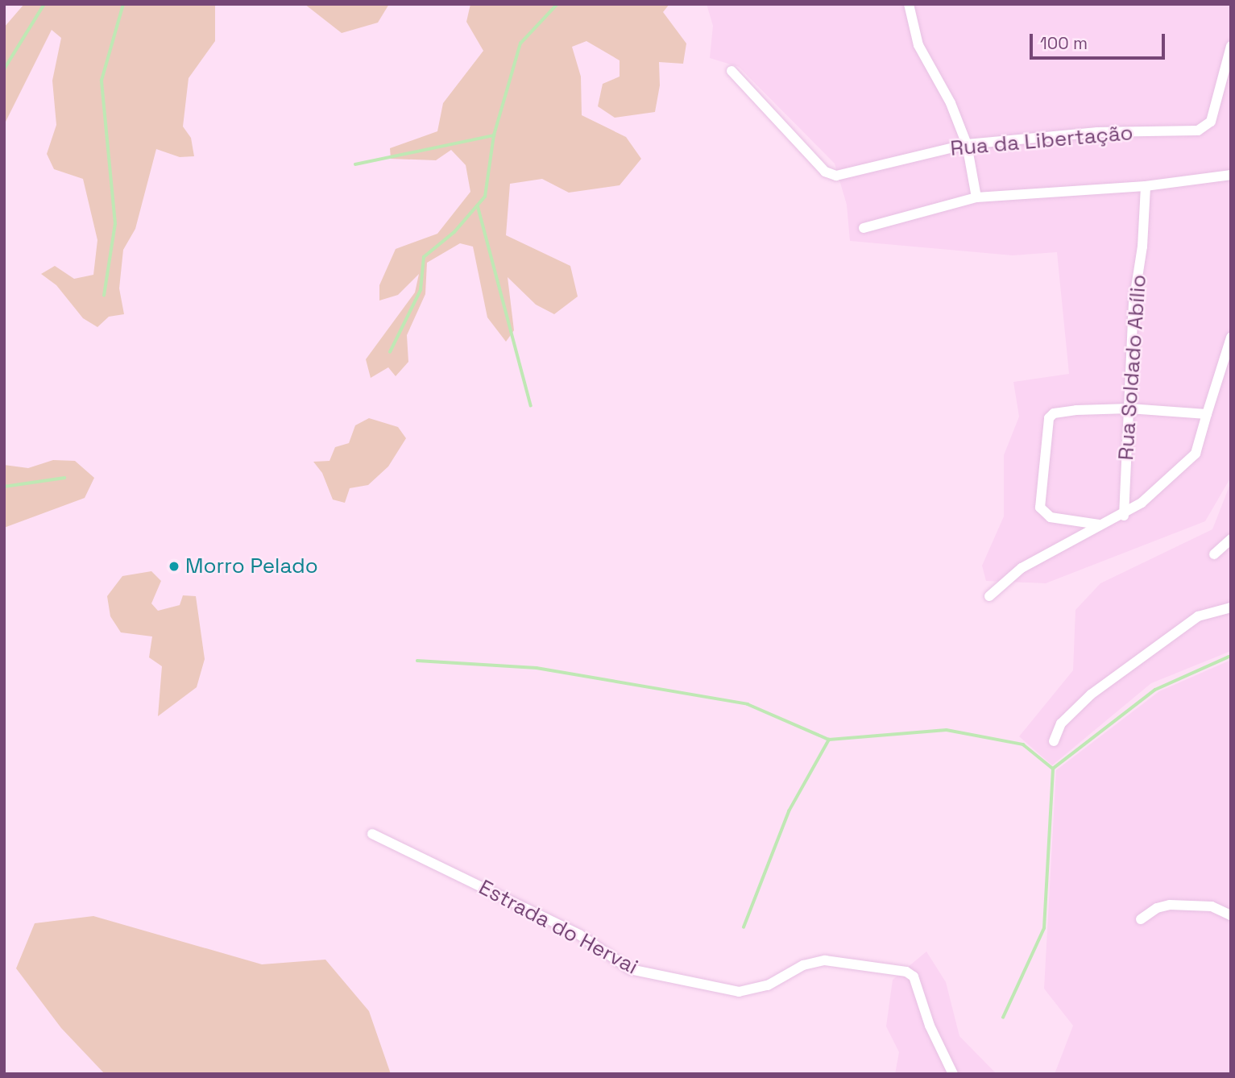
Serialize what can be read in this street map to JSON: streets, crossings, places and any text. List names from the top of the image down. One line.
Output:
{"streets":{"street":["Rua da Libertação","Rua Soldado Abílio","Estrada do Hervai"]},"places":["Morro Pelado"],"scale_bar":"100 m"}
